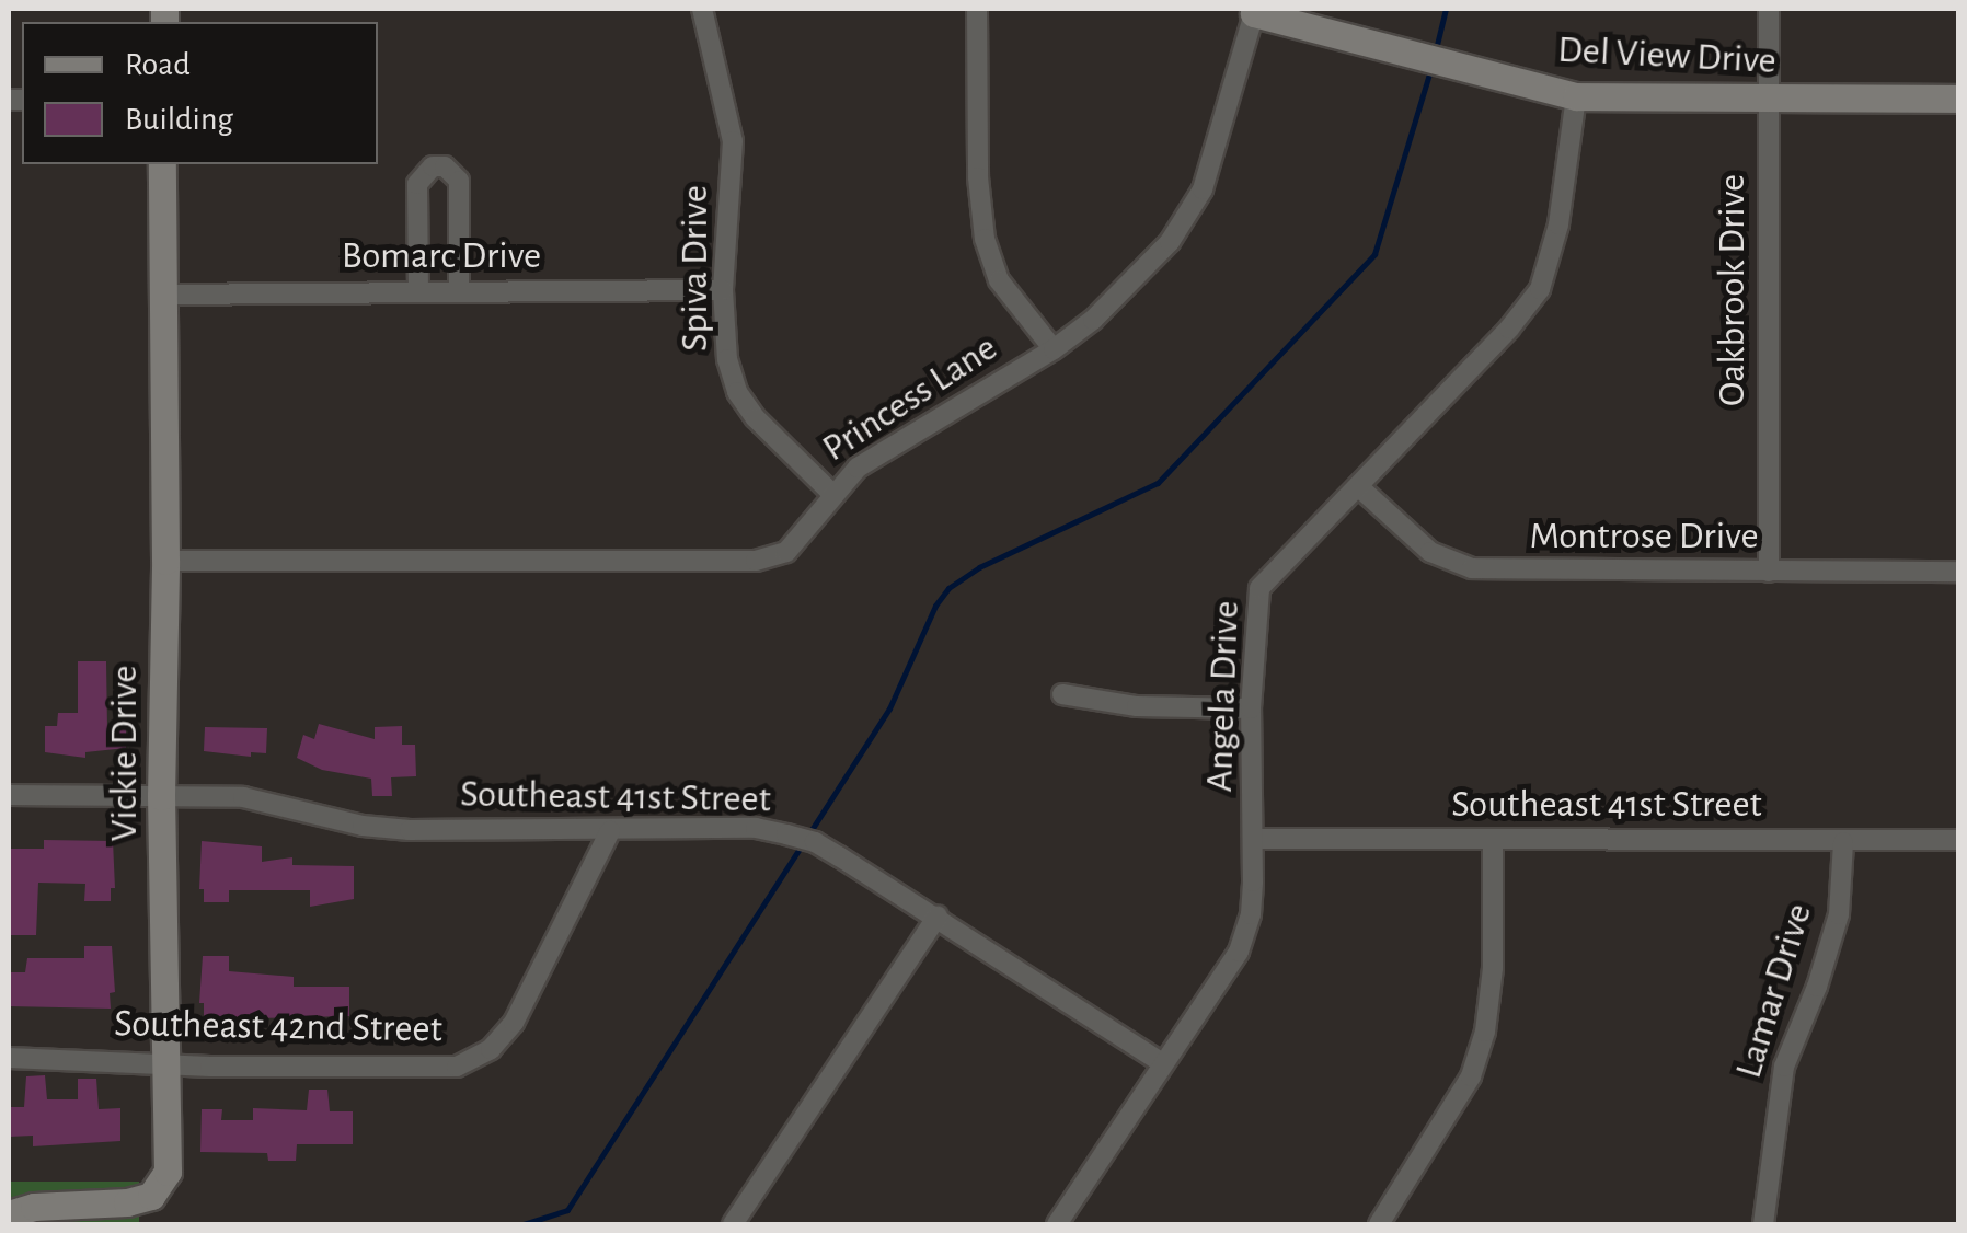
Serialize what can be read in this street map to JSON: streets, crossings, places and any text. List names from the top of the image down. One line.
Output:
{"streets":{"street":["Del View Drive","Bomarc Drive","Spiva Drive","Oakbrook Drive","Princess Lane","Montrose Drive","Angela Drive","Vickie Drive","Southeast 41st Street","Lamar Drive","Southeast 42nd Street"]},"crossings":[["Del View Drive","Oakbrook Drive"],["Del View Drive","Princess Lane"],["Del View Drive","Angela Drive"],["Bomarc Drive","Spiva Drive"],["Bomarc Drive","Vickie Drive"],["Spiva Drive","Princess Lane"],["Oakbrook Drive","Montrose Drive"],["Princess Lane","Vickie Drive"],["Montrose Drive","Angela Drive"],["Angela Drive","Southeast 41st Street"],["Vickie Drive","Southeast 41st Street"],["Vickie Drive","Southeast 42nd Street"],["Southeast 41st Street","Lamar Drive"],["Southeast 41st Street","Southeast 42nd Street"]],"legend":["Road","Building"]}
